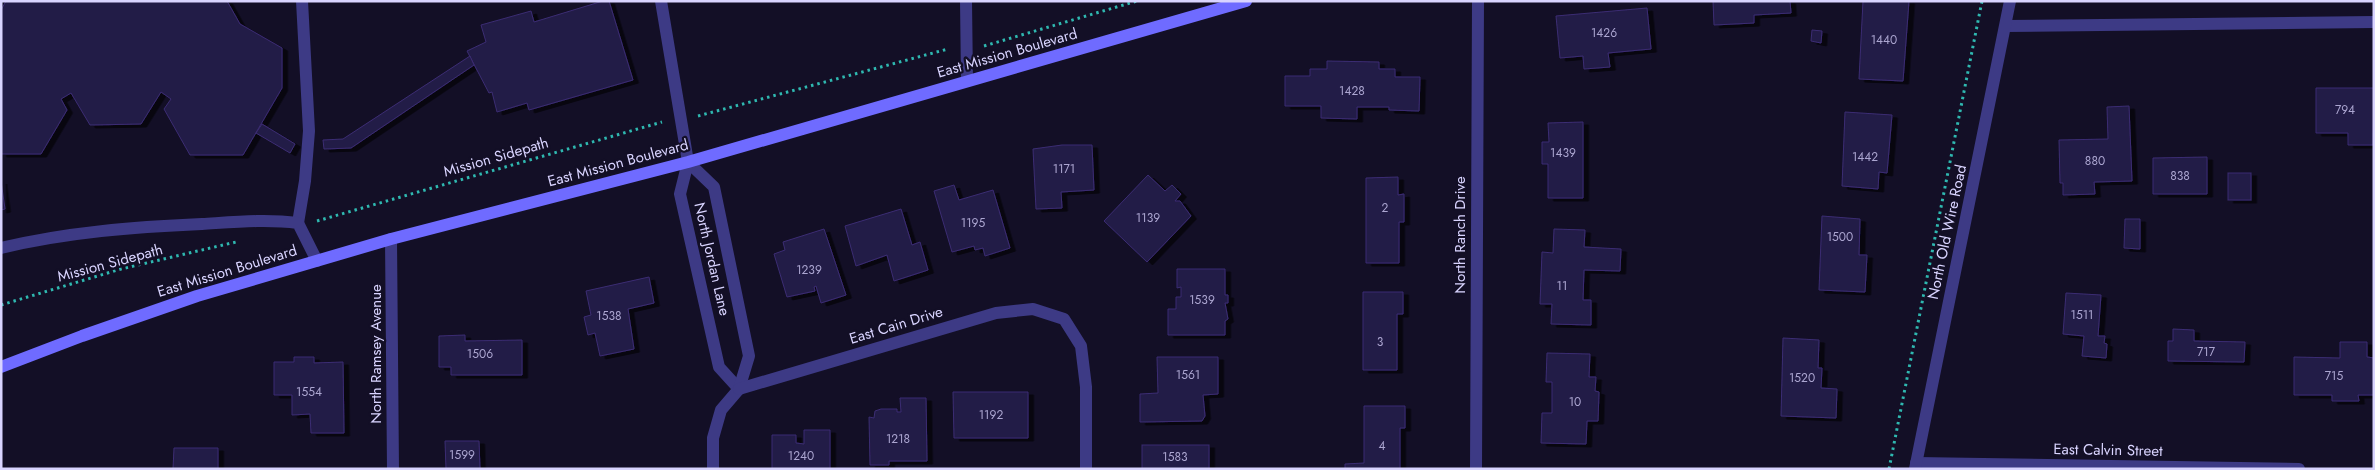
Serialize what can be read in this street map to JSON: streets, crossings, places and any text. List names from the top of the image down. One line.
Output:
{"streets":{"main road":["East Mission Boulevard"],"street":["North Old Wire Road","North Ranch Drive","North Jordan Lane","East Cain Drive","North Ramsey Avenue","East Calvin Street"],"path":["Mission Sidepath"]},"crossings":[["East Mission Boulevard","North Jordan Lane"],["East Mission Boulevard","North Ramsey Avenue"],["North Old Wire Road","East Calvin Street"],["North Jordan Lane","East Cain Drive"]],"house_numbers":["1426","1440","1428","794","1439","1442","880","1171","838","2","1139","1195","1500","1239","11","1539","1511","1538","3","717","1506","1561","715","1520","1554","10","1192","1218","4","1599","1240","1583"]}
